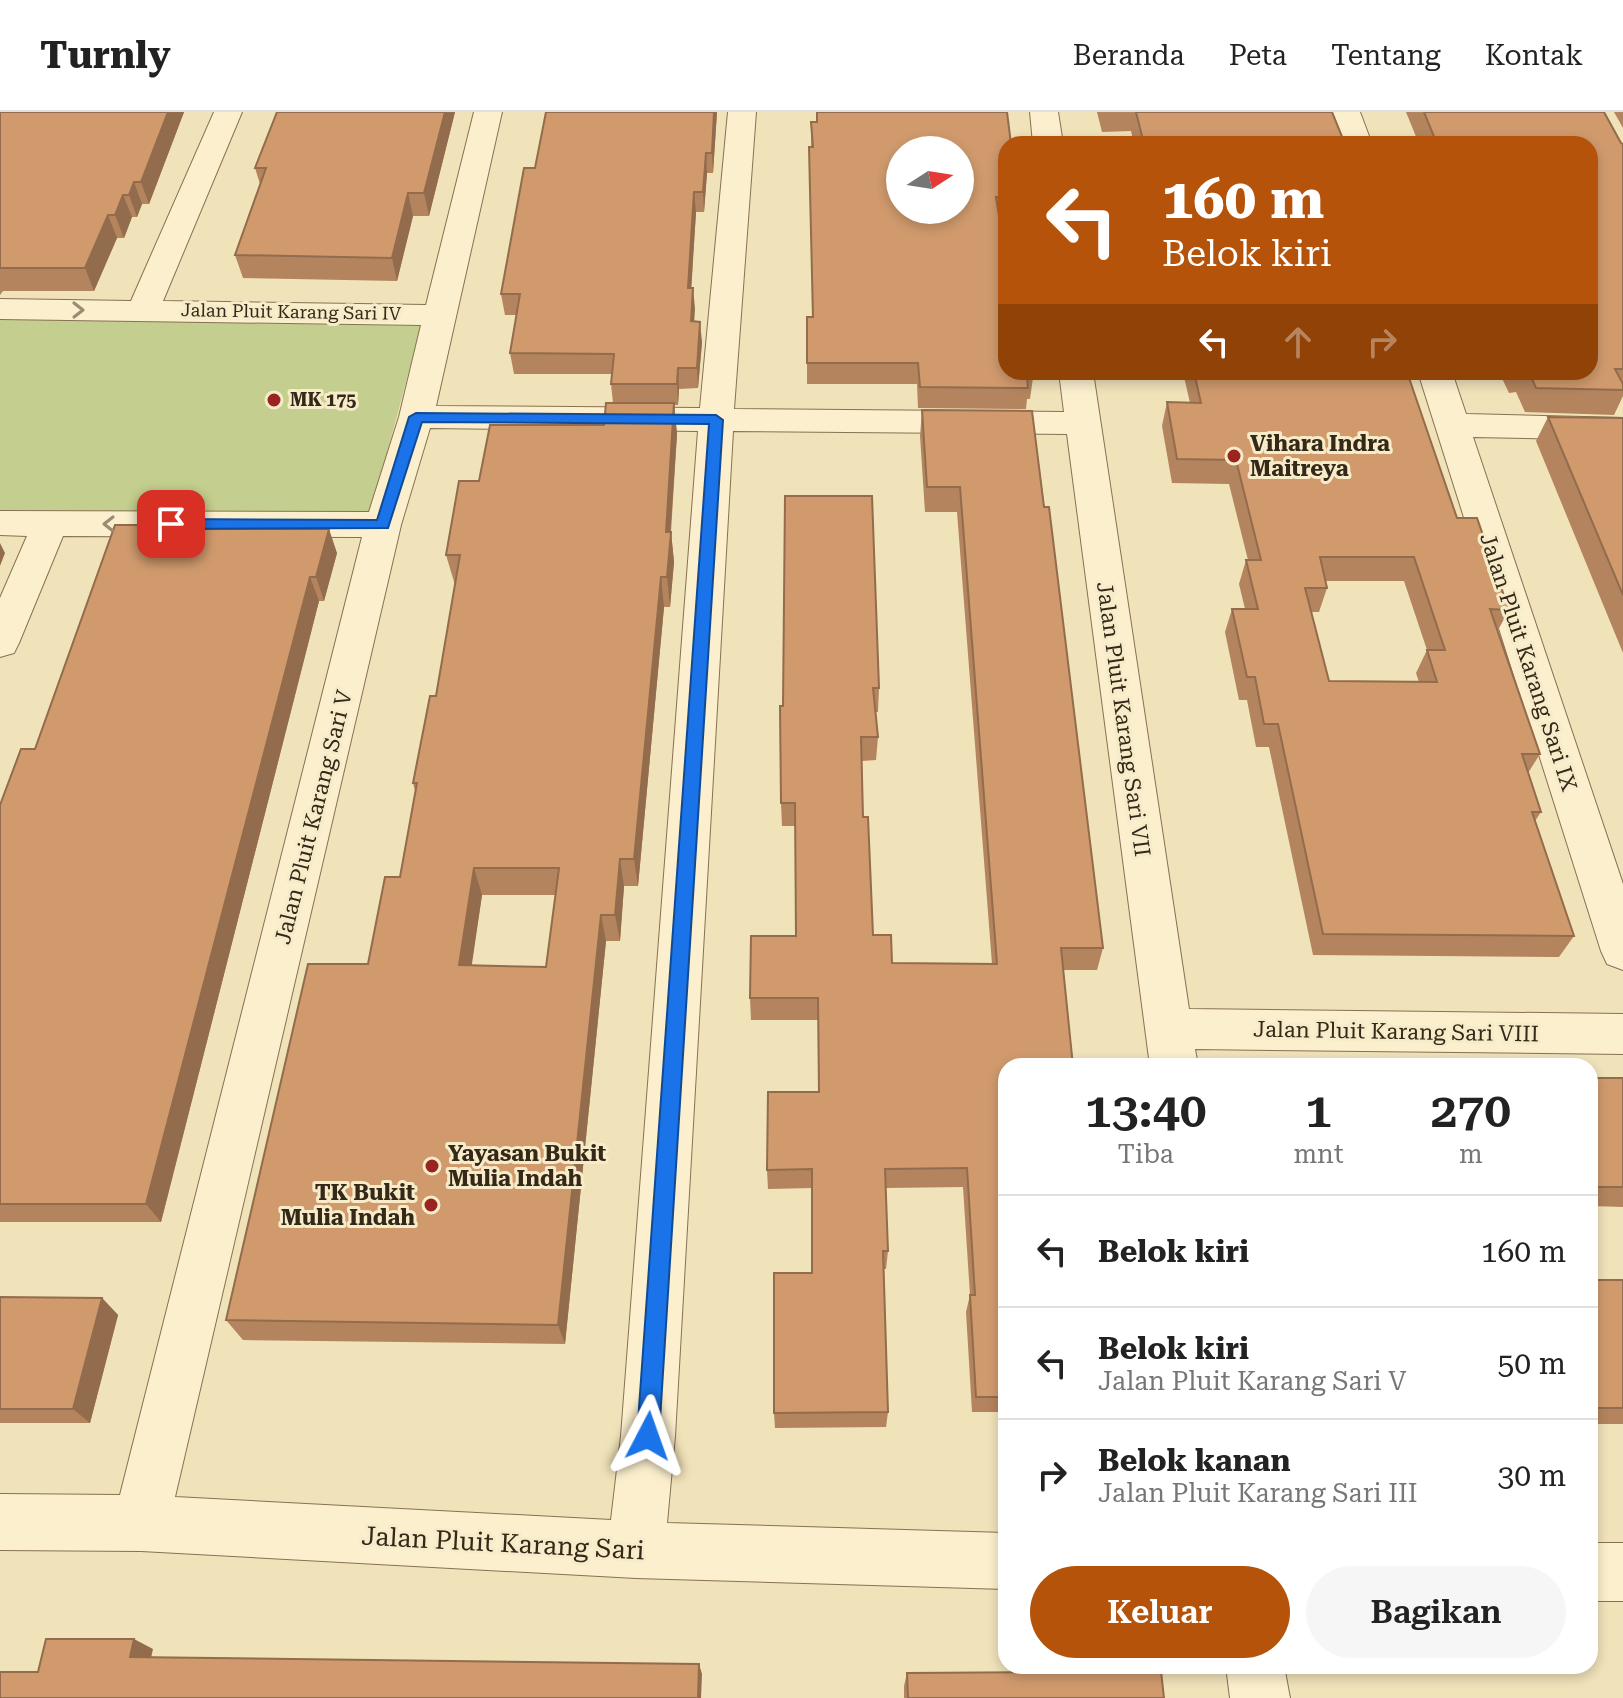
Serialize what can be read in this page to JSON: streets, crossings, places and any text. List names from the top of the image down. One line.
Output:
{"streets":{"street":["Jalan Pluit Karang Sari IV","Jalan Pluit Karang Sari IX","Jalan Pluit Karang Sari VII","Jalan Pluit Karang Sari V","Jalan Pluit Karang Sari VIII","Jalan Pluit Karang Sari"]},"crossings":[["Jalan Pluit Karang Sari IV","Jalan Pluit Karang Sari V"],["Jalan Pluit Karang Sari VII","Jalan Pluit Karang Sari VIII"],["Jalan Pluit Karang Sari V","Jalan Pluit Karang Sari"]],"places":["MK 175","Vihara Indra Maitreya","Yayasan Bukit Mulia Indah","TK Bukit Mulia Indah"],"north":"right","page":{"header":"Turnly","nav":["Beranda","Peta","Tentang","Kontak"],"turn":["160 m","Belok kiri"],"eta":["13:40","Tiba","1","mnt","270","m"],"list":[{"name":"Belok kiri","value":"160 m"},{"name":"Belok kiri","note":"Jalan Pluit Karang Sari V","value":"50 m"},{"name":"Belok kanan","note":"Jalan Pluit Karang Sari III","value":"30 m"}],"buttons":["Keluar","Bagikan"]}}
